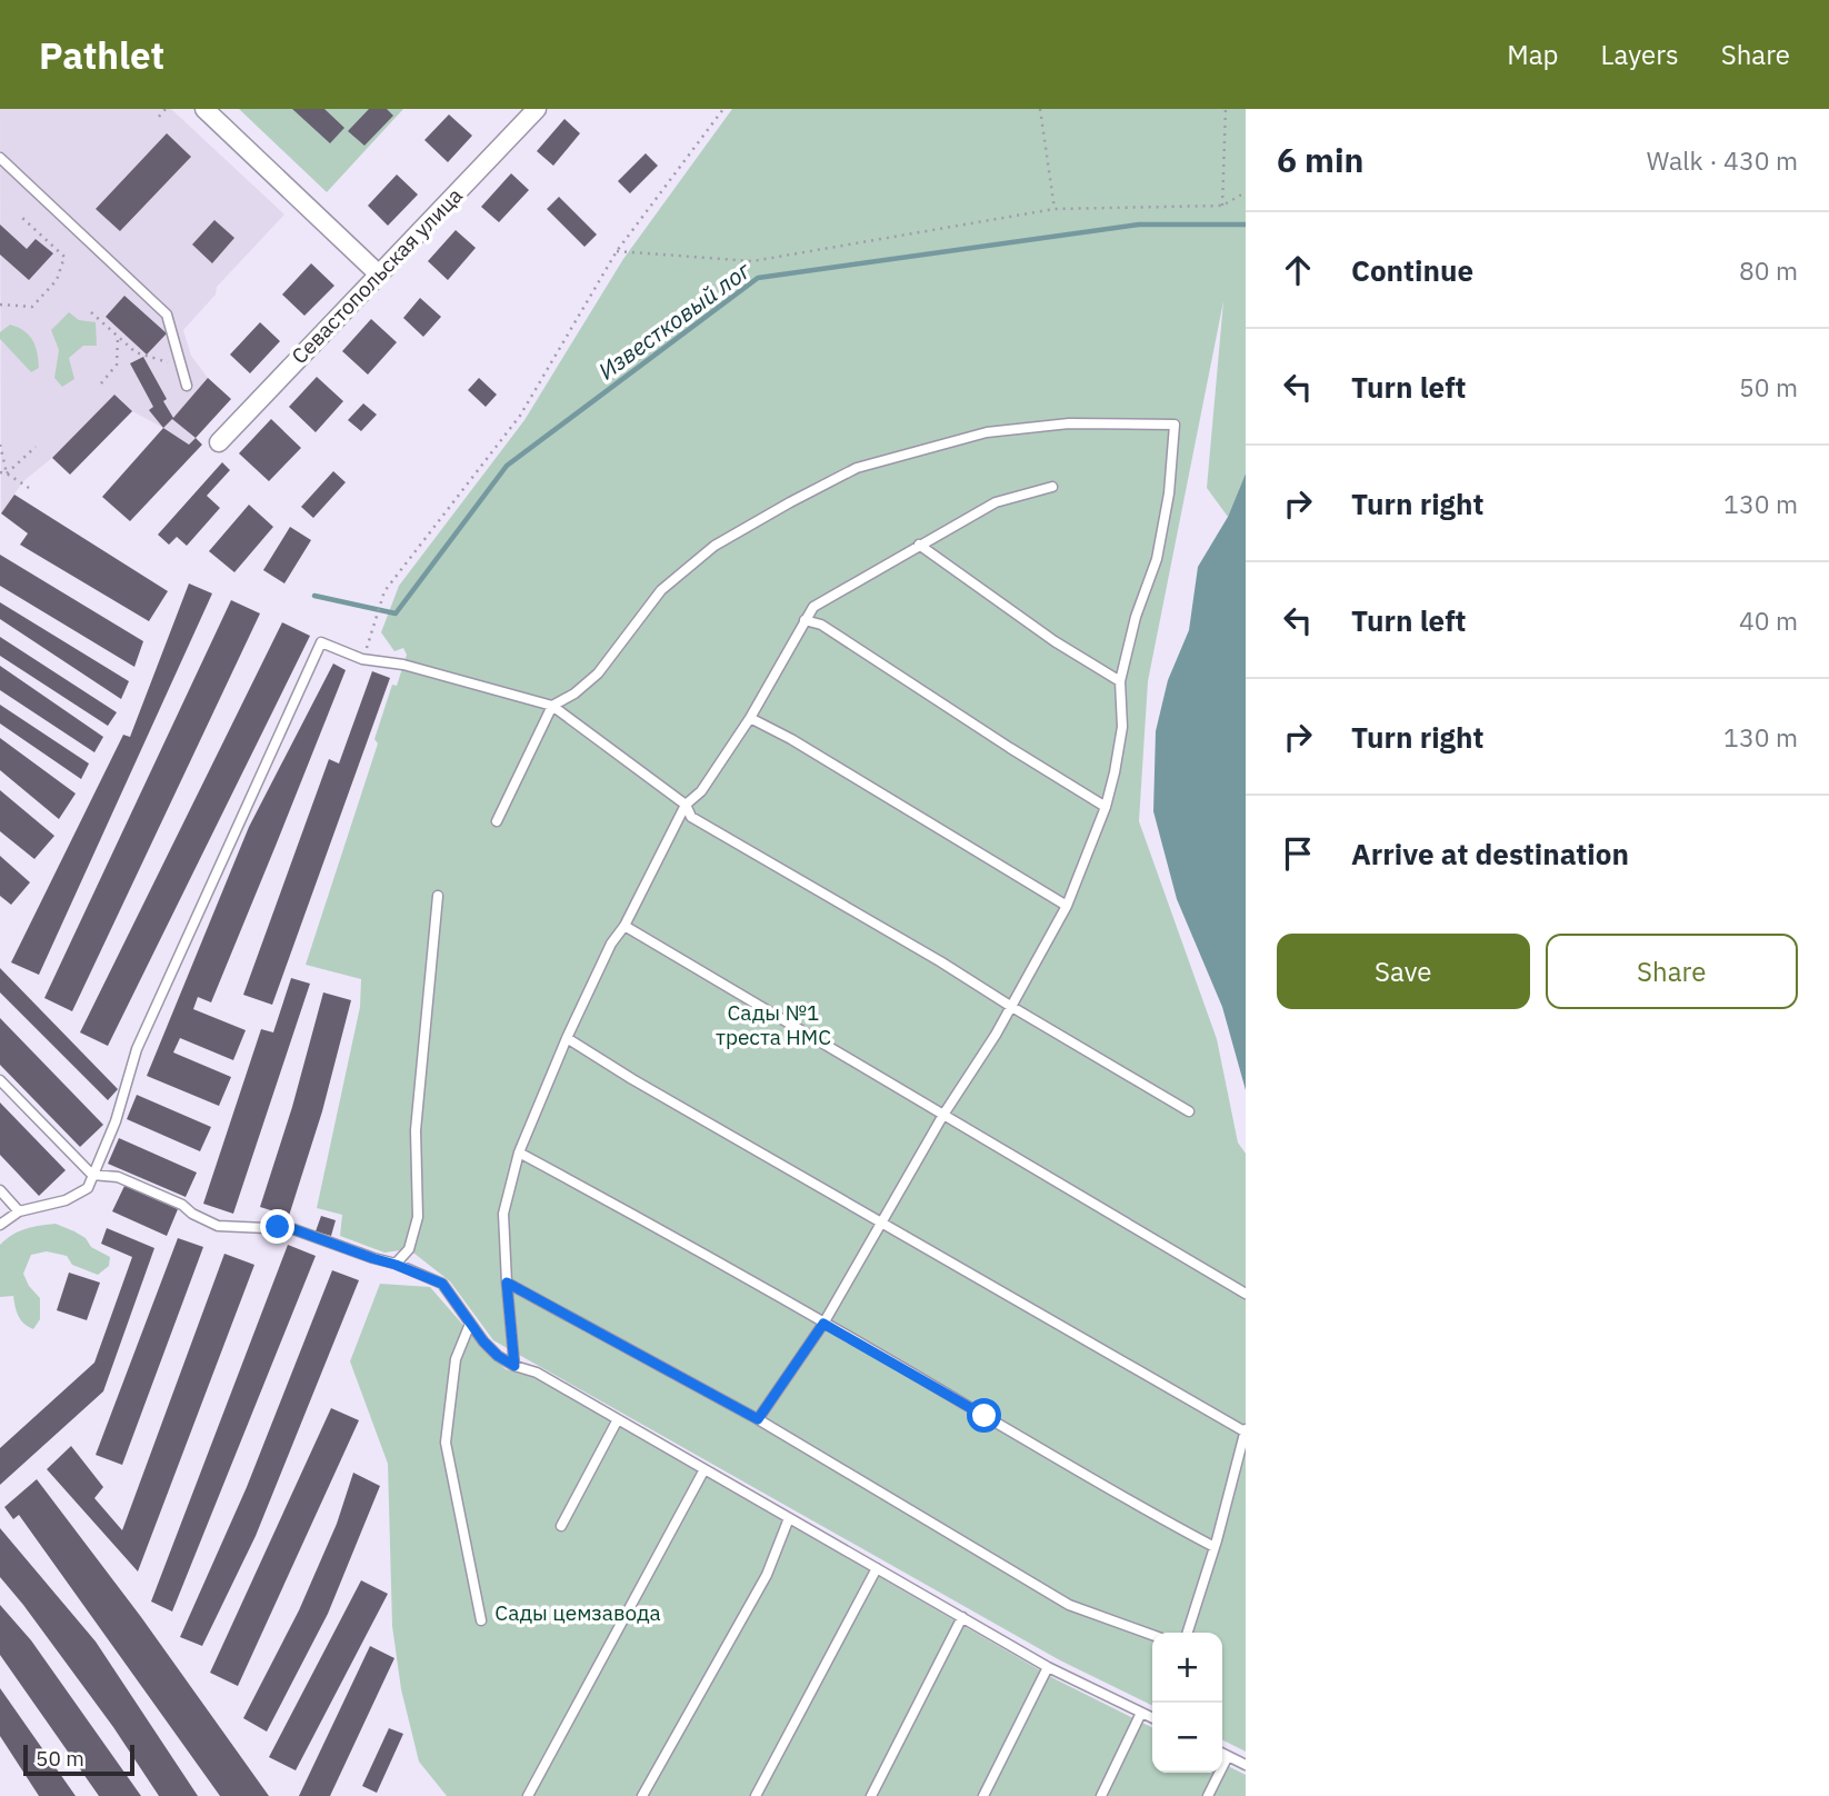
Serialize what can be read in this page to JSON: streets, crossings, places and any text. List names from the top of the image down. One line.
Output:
{"streets":{"street":["Севастопольская улица"]},"water":["Известковый лог"],"parks":["Сады №1 треста НМС","Сады цемзавода"],"scale_bar":"50 m","page":{"header":"Pathlet","nav":["Map","Layers","Share"],"heading":["6 min","Walk · 430 m"],"list":[["Continue","80 m"],["Turn left","50 m"],["Turn right","130 m"],["Turn left","40 m"],["Turn right","130 m"],"Arrive at destination"],"buttons":["Save","Share"],"map_buttons":["+","−"],"scale":"50 m"}}
